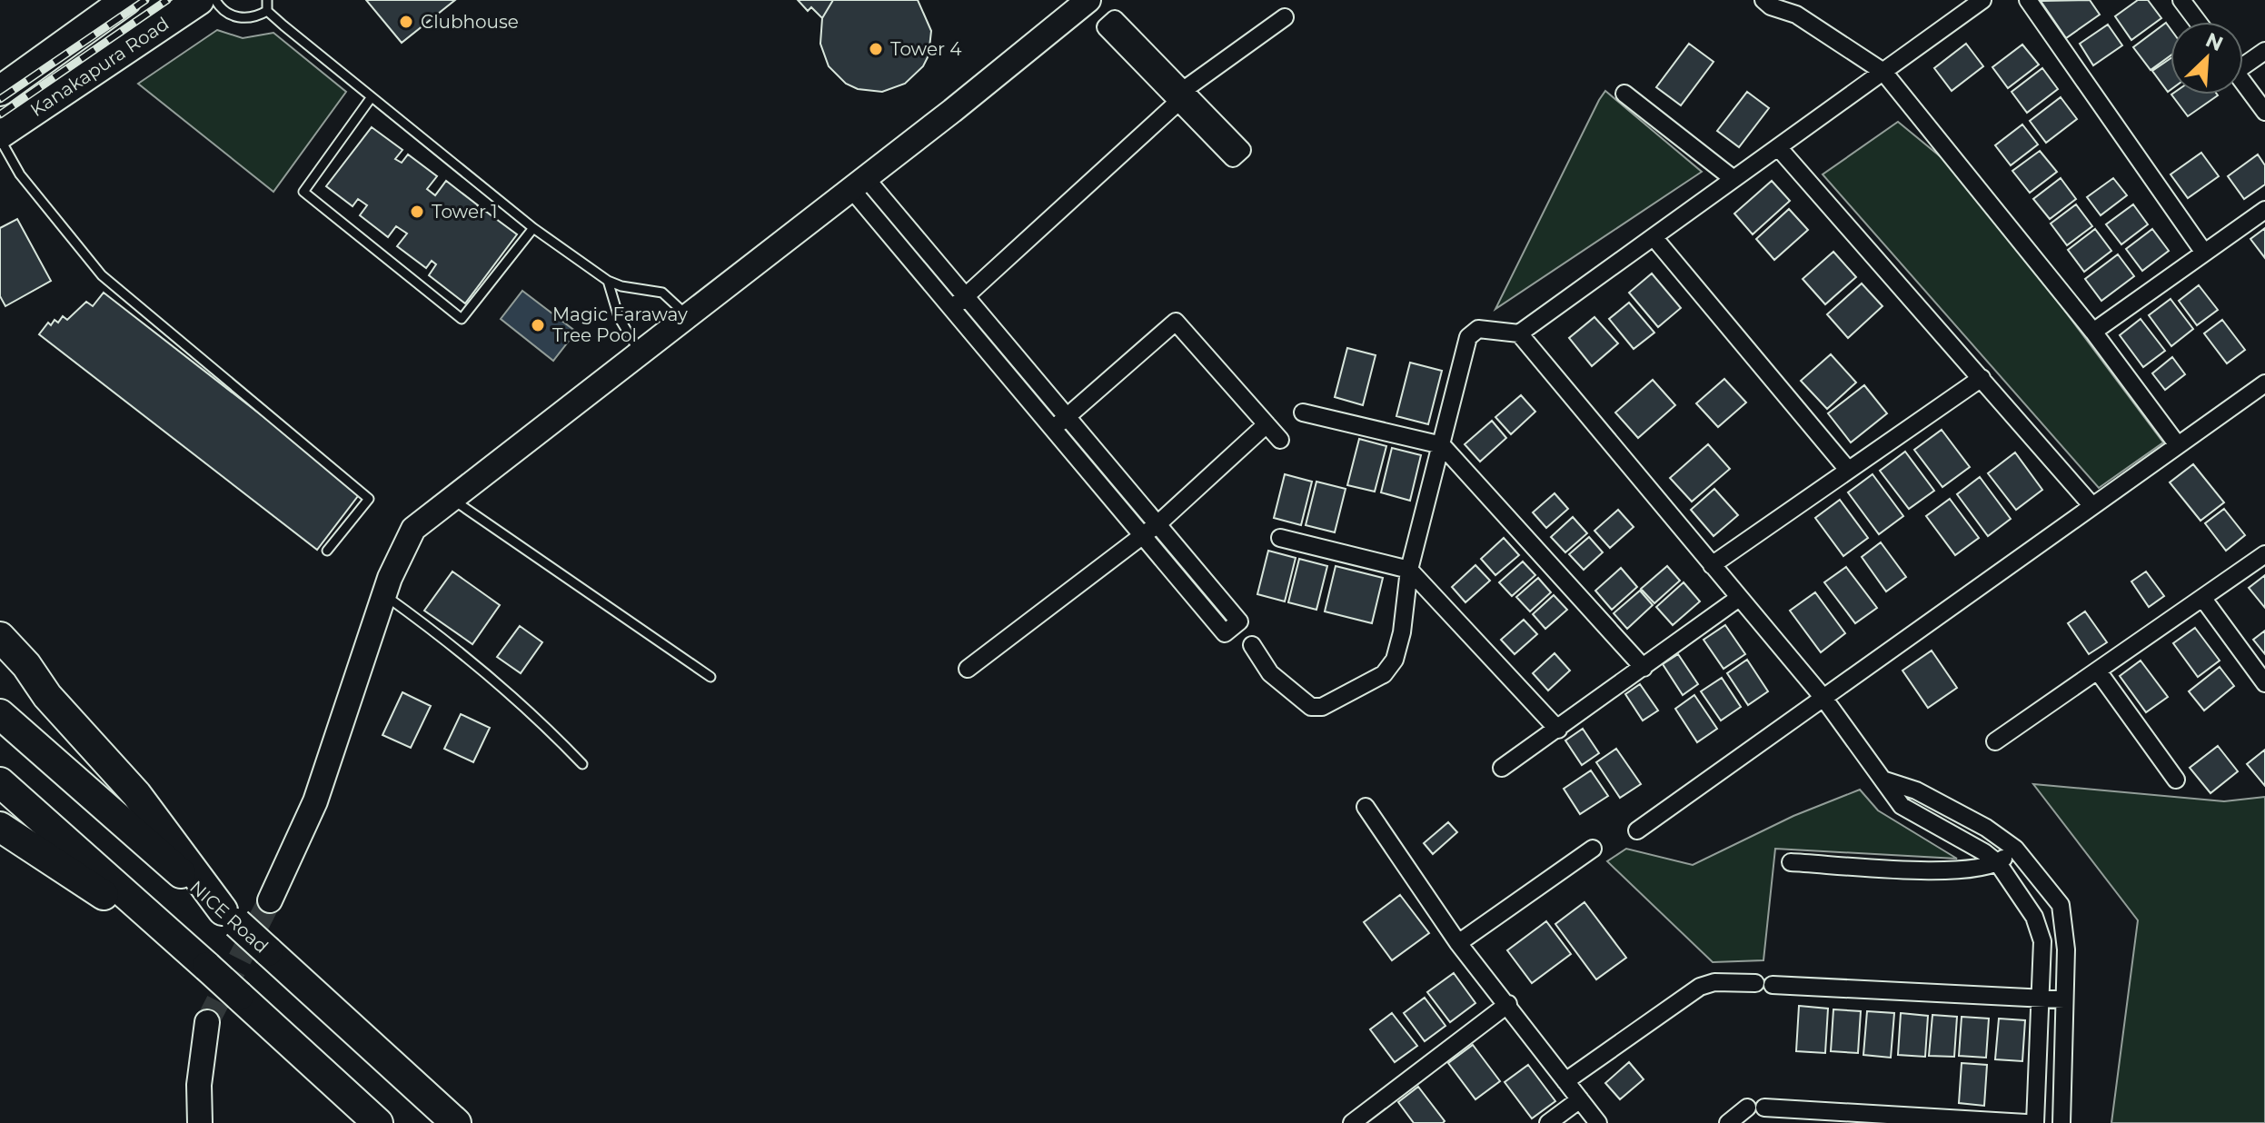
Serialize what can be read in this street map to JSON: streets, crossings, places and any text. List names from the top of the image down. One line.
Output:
{"streets":{"highway":["Kanakapura Road","NICE Road"]},"places":["Clubhouse","Tower 4","Tower 1","Magic Faraway Tree Pool"],"north":"top right"}
